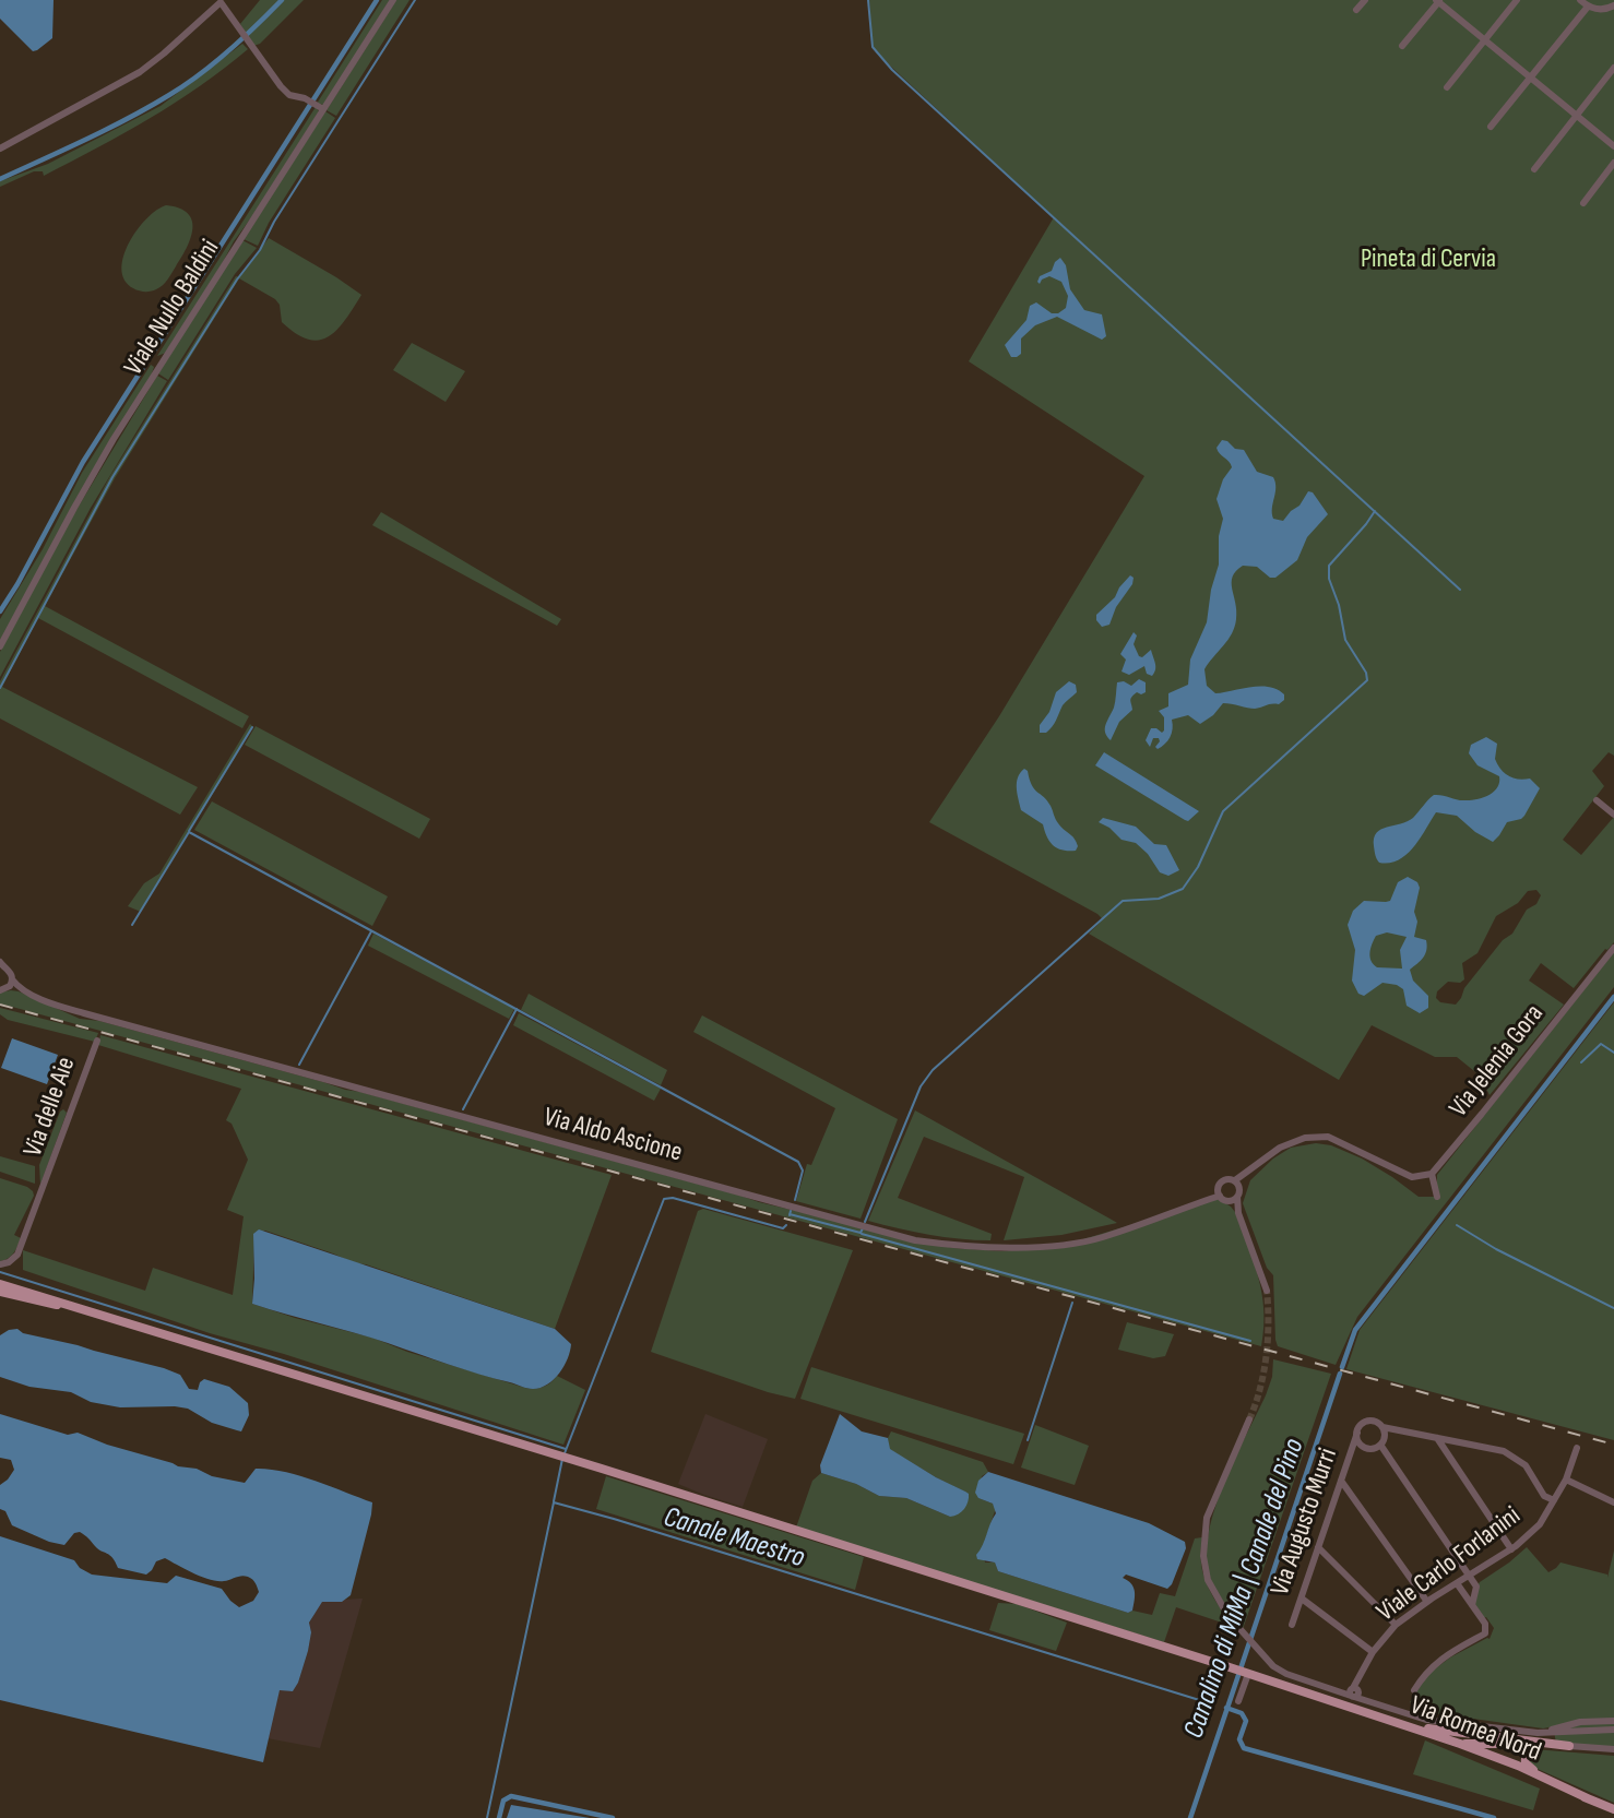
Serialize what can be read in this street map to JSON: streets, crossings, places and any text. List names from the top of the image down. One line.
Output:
{"streets":{"main road":["Via Romea Nord"],"street":["Viale Nullo Baldini","Via Jelenia Gora","Via delle Aie","Via Aldo Ascione","Via Augusto Murri","Viale Carlo Forlanini"]},"water":["Canale Maestro","Canalino di MiMa | Canale del Pino"],"parks":["Pineta di Cervia"]}
